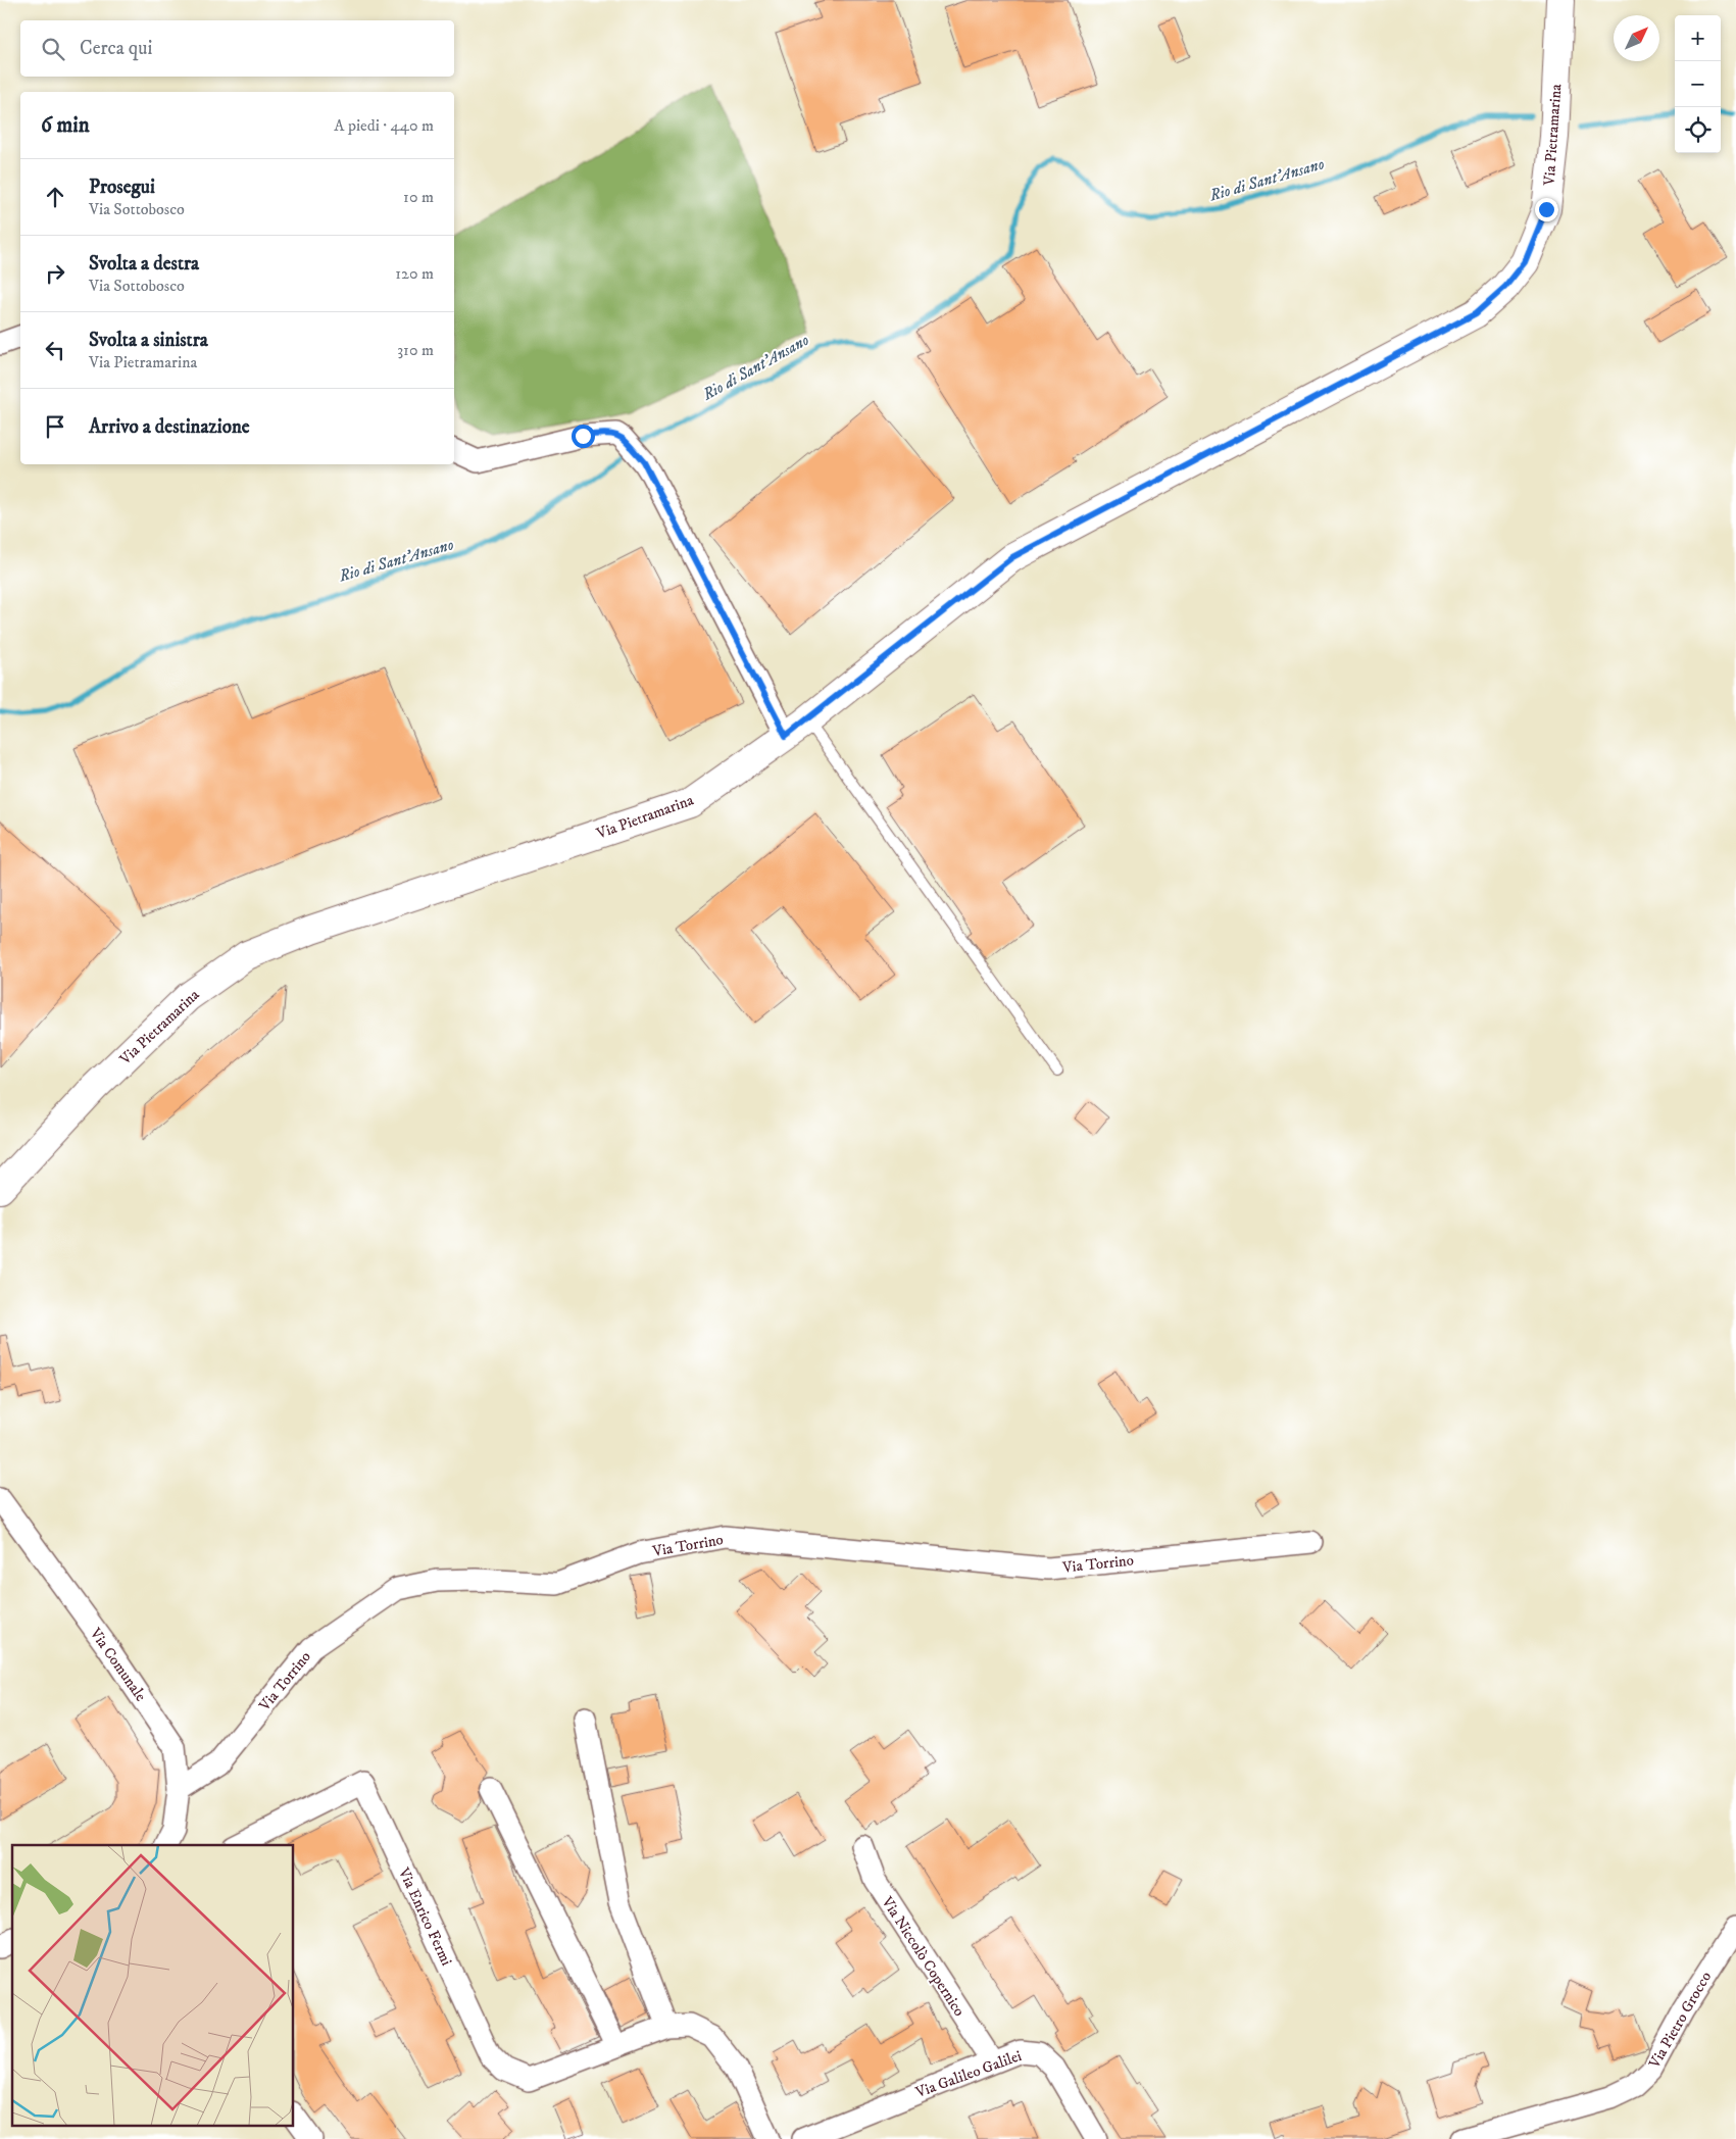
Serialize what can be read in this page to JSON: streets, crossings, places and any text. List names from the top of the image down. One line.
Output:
{"streets":{"main road":["Via Pietramarina"],"street":["Via Torrino","Via Comunale","Via Enrico Fermi","Via Niccolò Copernico","Via Pietro Grocco","Via Galileo Galilei"]},"crossings":[["Via Torrino","Via Comunale"],["Via Niccolò Copernico","Via Galileo Galilei"]],"water":["Rio di Sant'Ansano"],"north":"top right","page":{"map_buttons":["+","−"],"search":"Cerca qui","heading":["6 min","A piedi · 440 m"],"list":[["Prosegui","Via Sottobosco","10 m"],["Svolta a destra","Via Sottobosco","120 m"],["Svolta a sinistra","Via Pietramarina","310 m"],"Arrivo a destinazione"]}}
